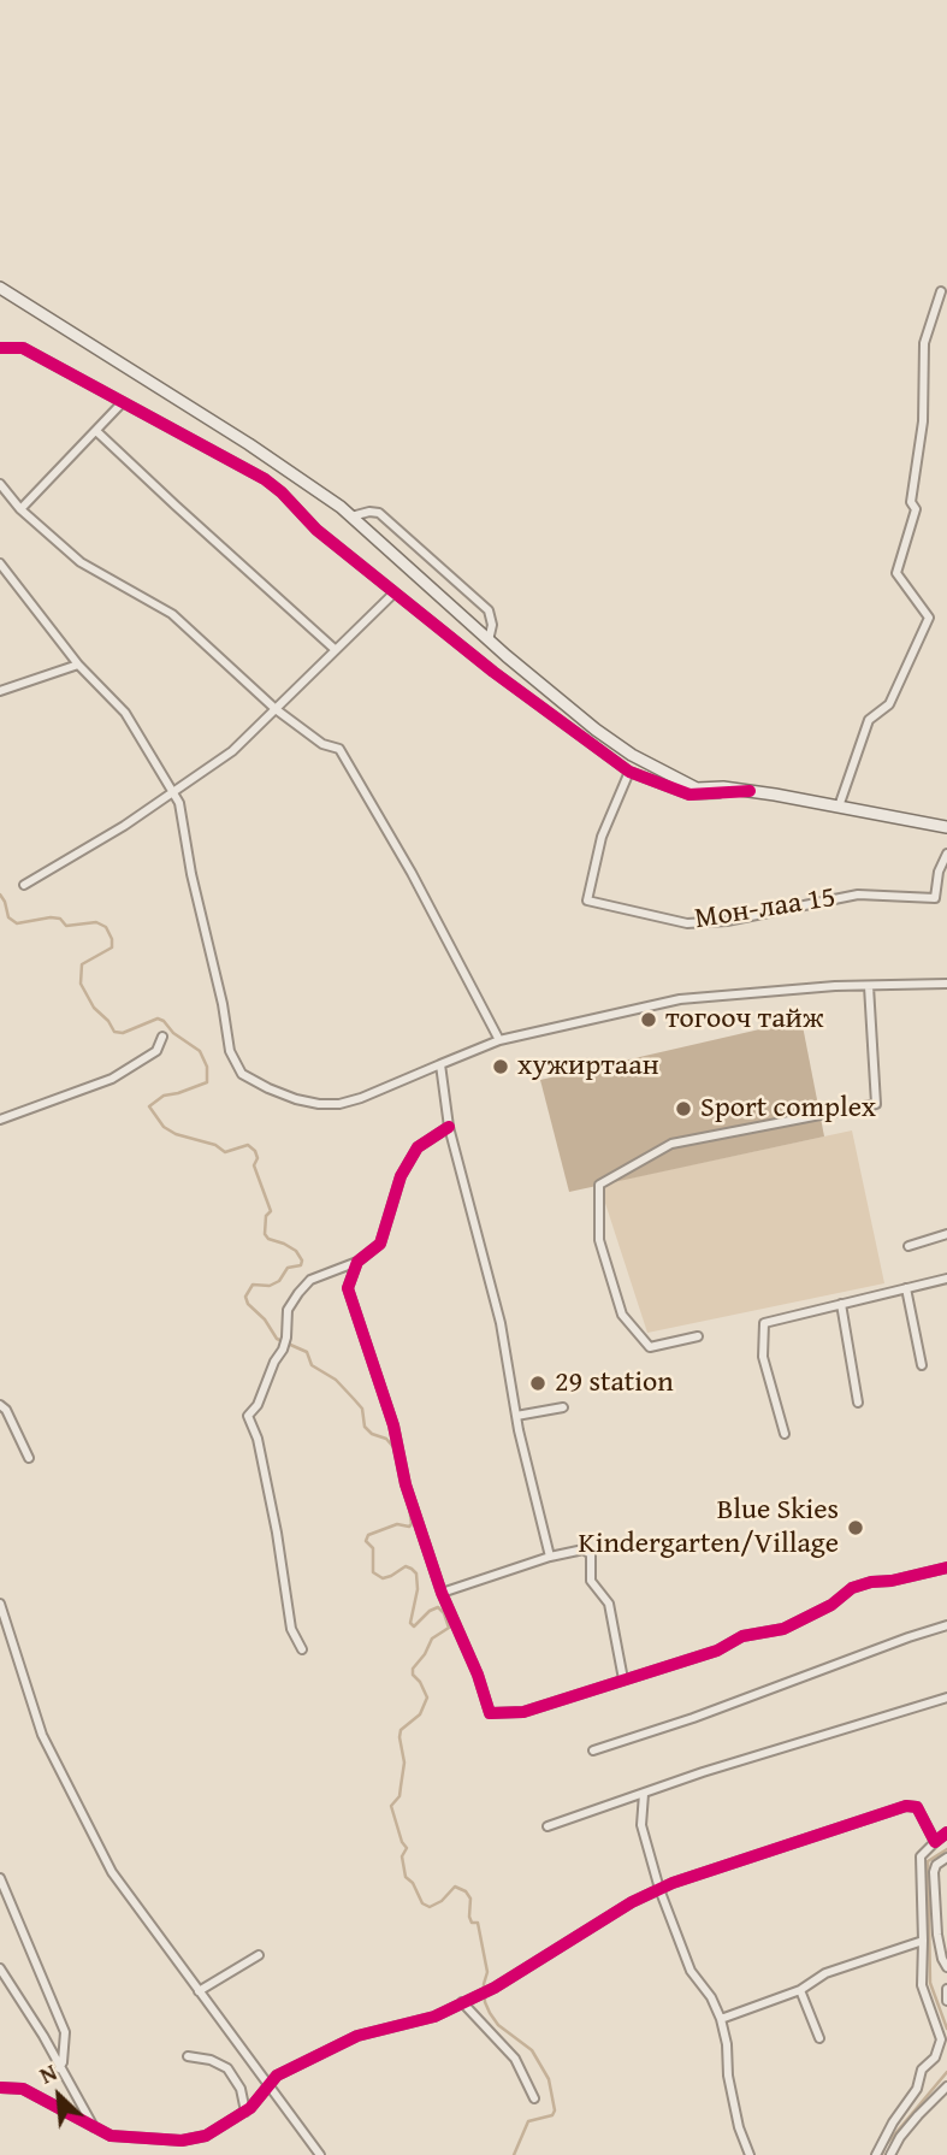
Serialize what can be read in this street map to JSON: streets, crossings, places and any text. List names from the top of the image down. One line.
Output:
{"streets":{"street":["Мон-лаа 15"]},"places":["тогооч тайж","хужиртаан","Sport complex","29 station","Blue Skies Kindergarten/Village"],"north":"top left"}
